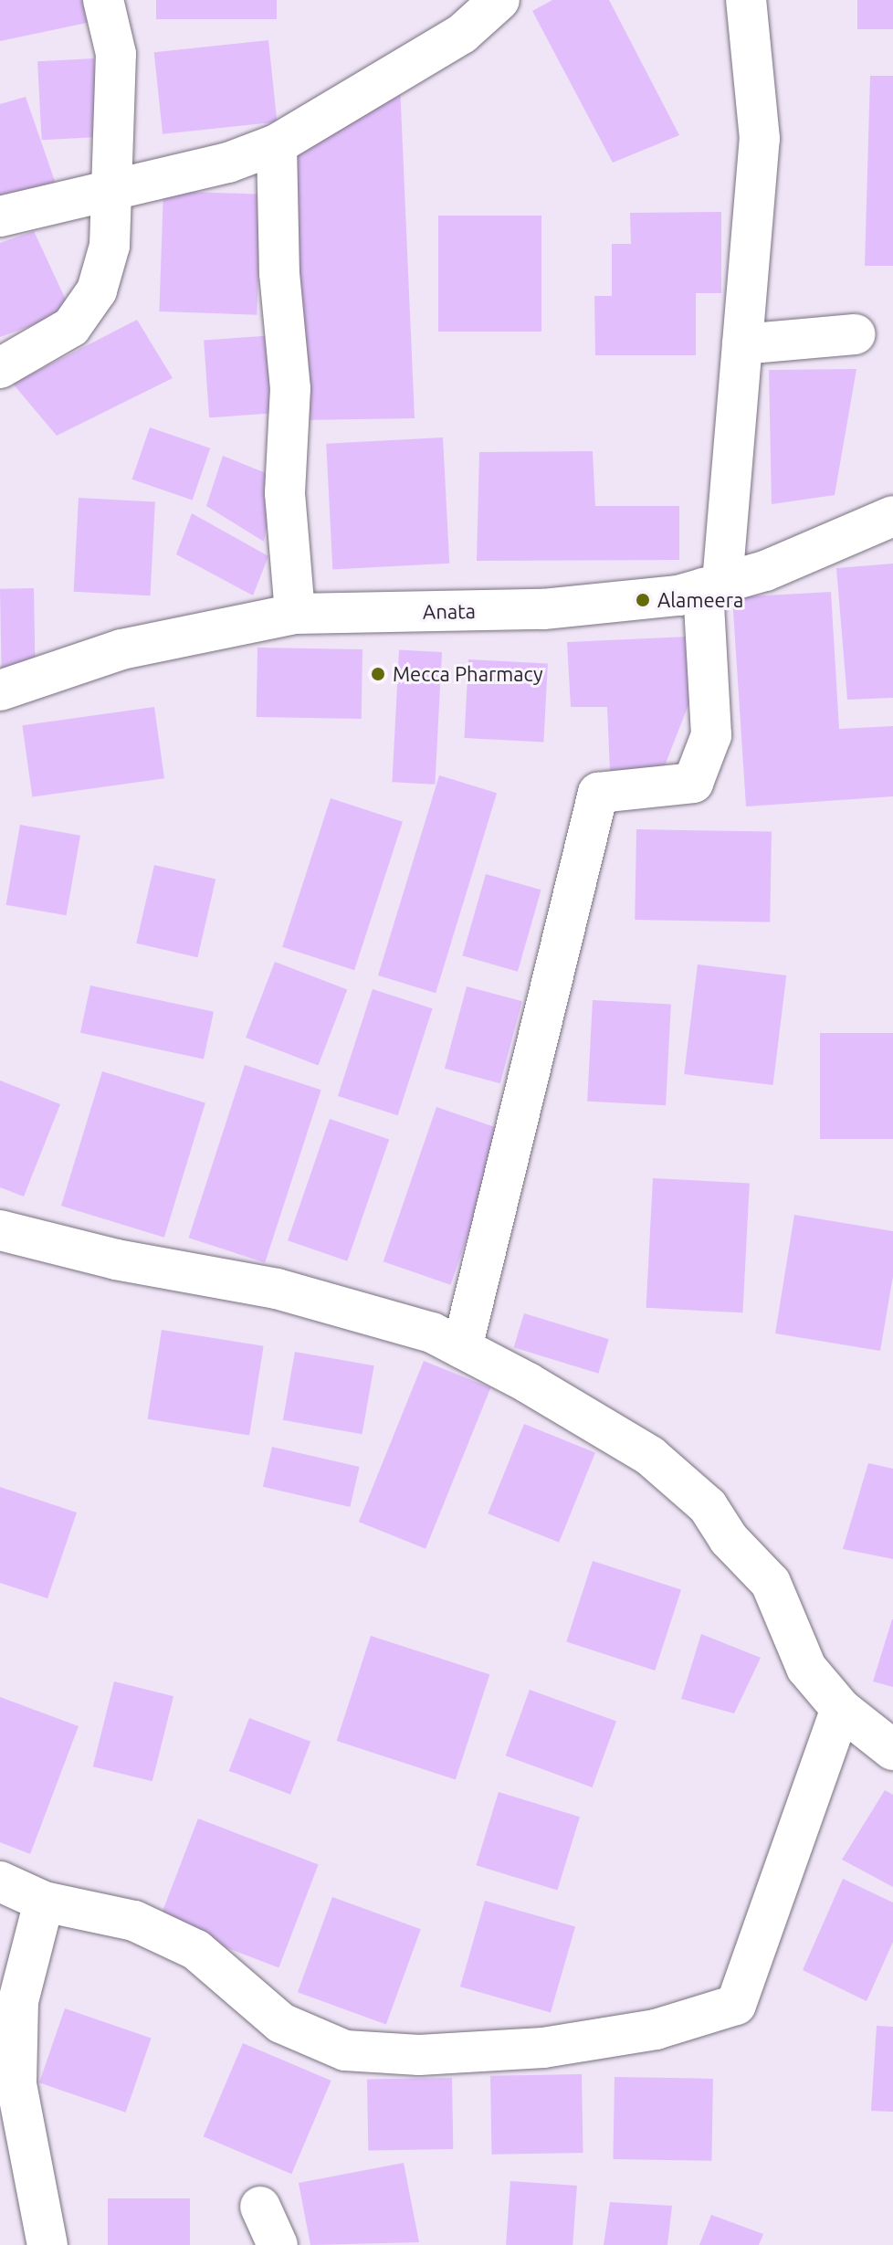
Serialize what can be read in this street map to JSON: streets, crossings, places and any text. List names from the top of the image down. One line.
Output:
{"streets":{"street":["Anata"]},"places":["Alameera","Mecca Pharmacy"]}
